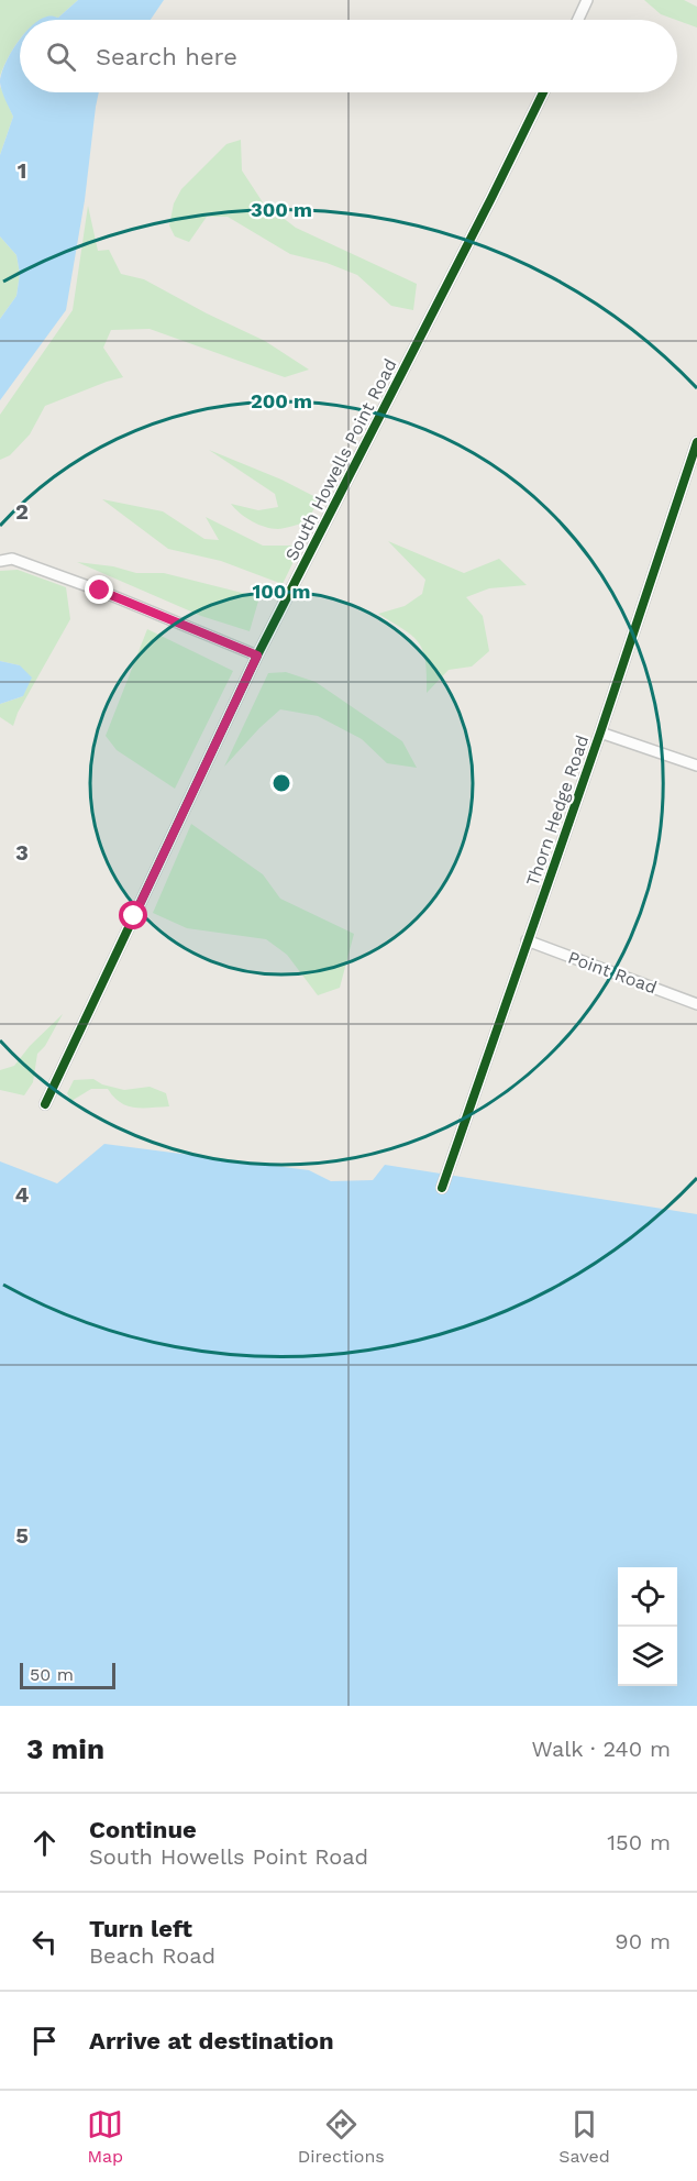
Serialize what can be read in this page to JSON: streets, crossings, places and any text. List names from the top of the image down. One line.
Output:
{"streets":{"street":["South Howells Point Road","Thorn Hedge Road","Point Road"]},"crossings":[["Thorn Hedge Road","Point Road"]],"scale_bar":"50 m","page":{"search":"Search here","scale":"50 m","heading":["3 min","Walk · 240 m"],"list":[["Continue","South Howells Point Road","150 m"],["Turn left","Beach Road","90 m"],"Arrive at destination"],"nav":["Map","Directions","Saved"]},"grid":{"rows":["1","2","3","4","5"]},"rings":["300 m","200 m","100 m"]}
